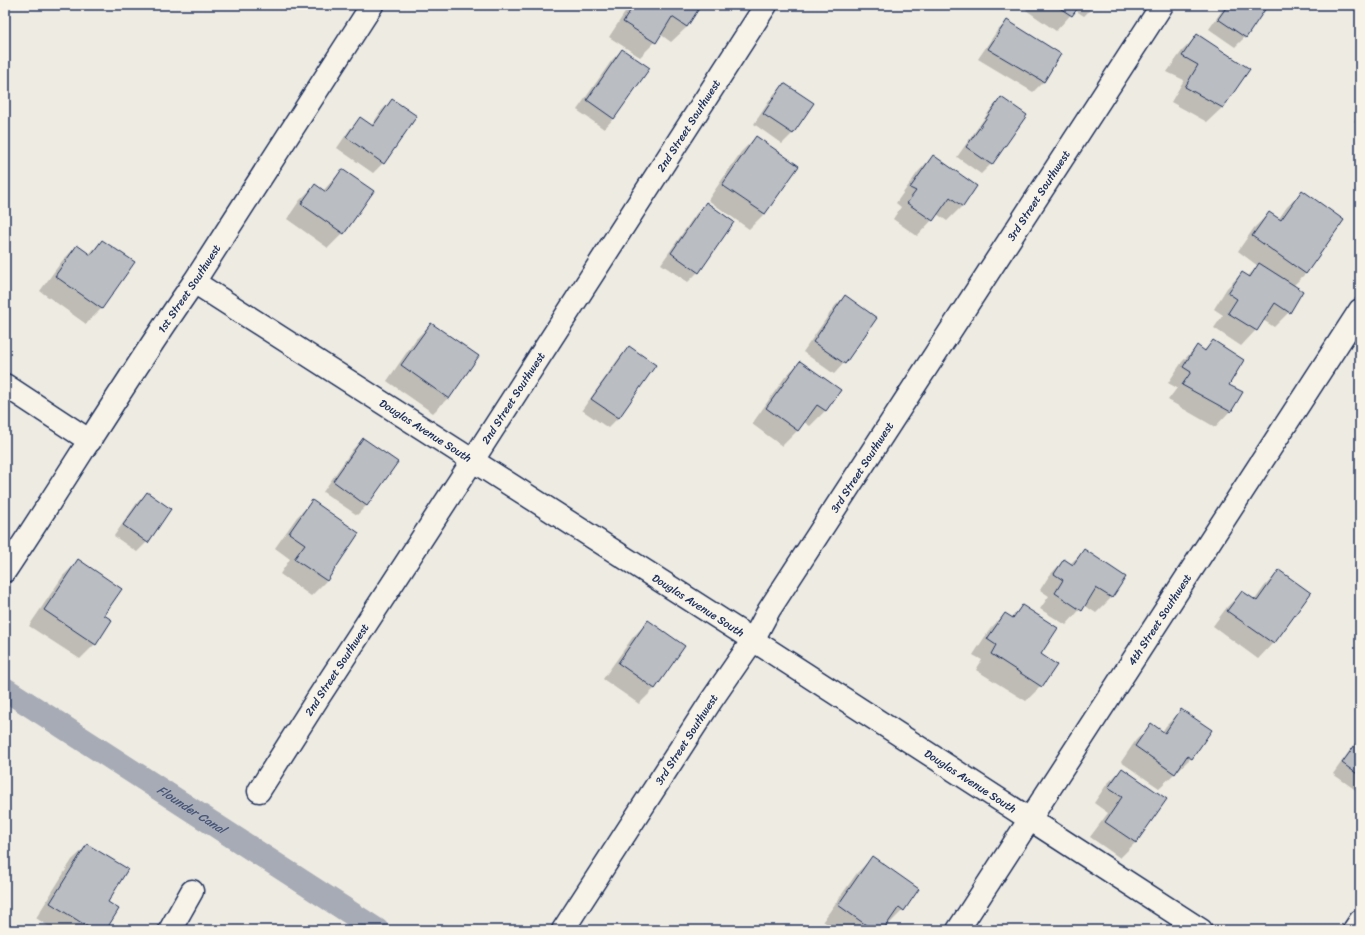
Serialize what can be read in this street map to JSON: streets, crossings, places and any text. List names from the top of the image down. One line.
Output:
{"streets":{"street":["2nd Street Southwest","3rd Street Southwest","1st Street Southwest","Douglas Avenue South","4th Street Southwest"]},"crossings":[["2nd Street Southwest","Douglas Avenue South"],["3rd Street Southwest","Douglas Avenue South"],["1st Street Southwest","Douglas Avenue South"],["Douglas Avenue South","4th Street Southwest"]],"water":["Flounder Canal"]}
